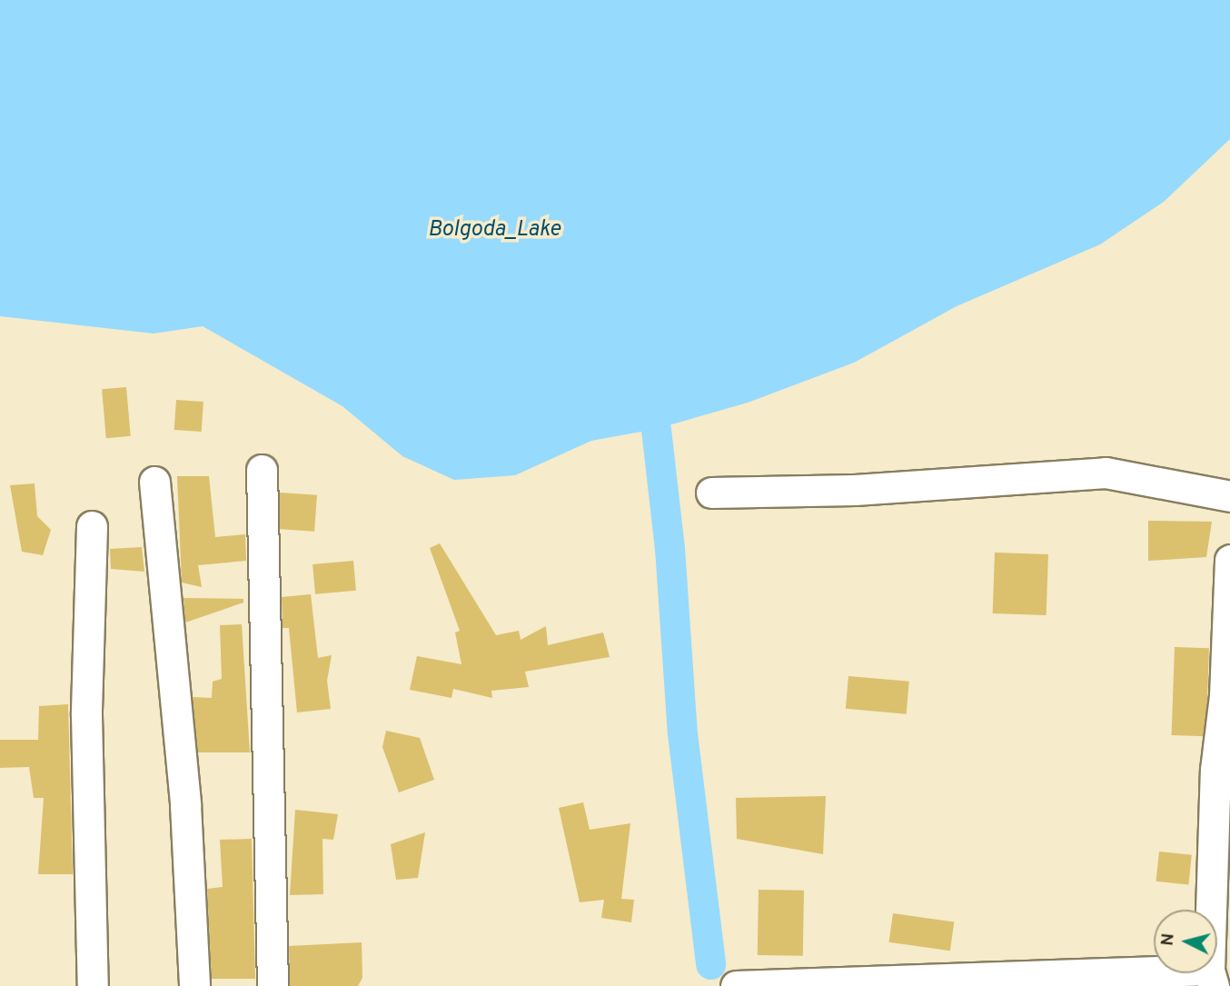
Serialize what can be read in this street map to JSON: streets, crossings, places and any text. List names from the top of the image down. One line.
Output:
{"water":["Bolgoda_Lake"],"north":"left"}
